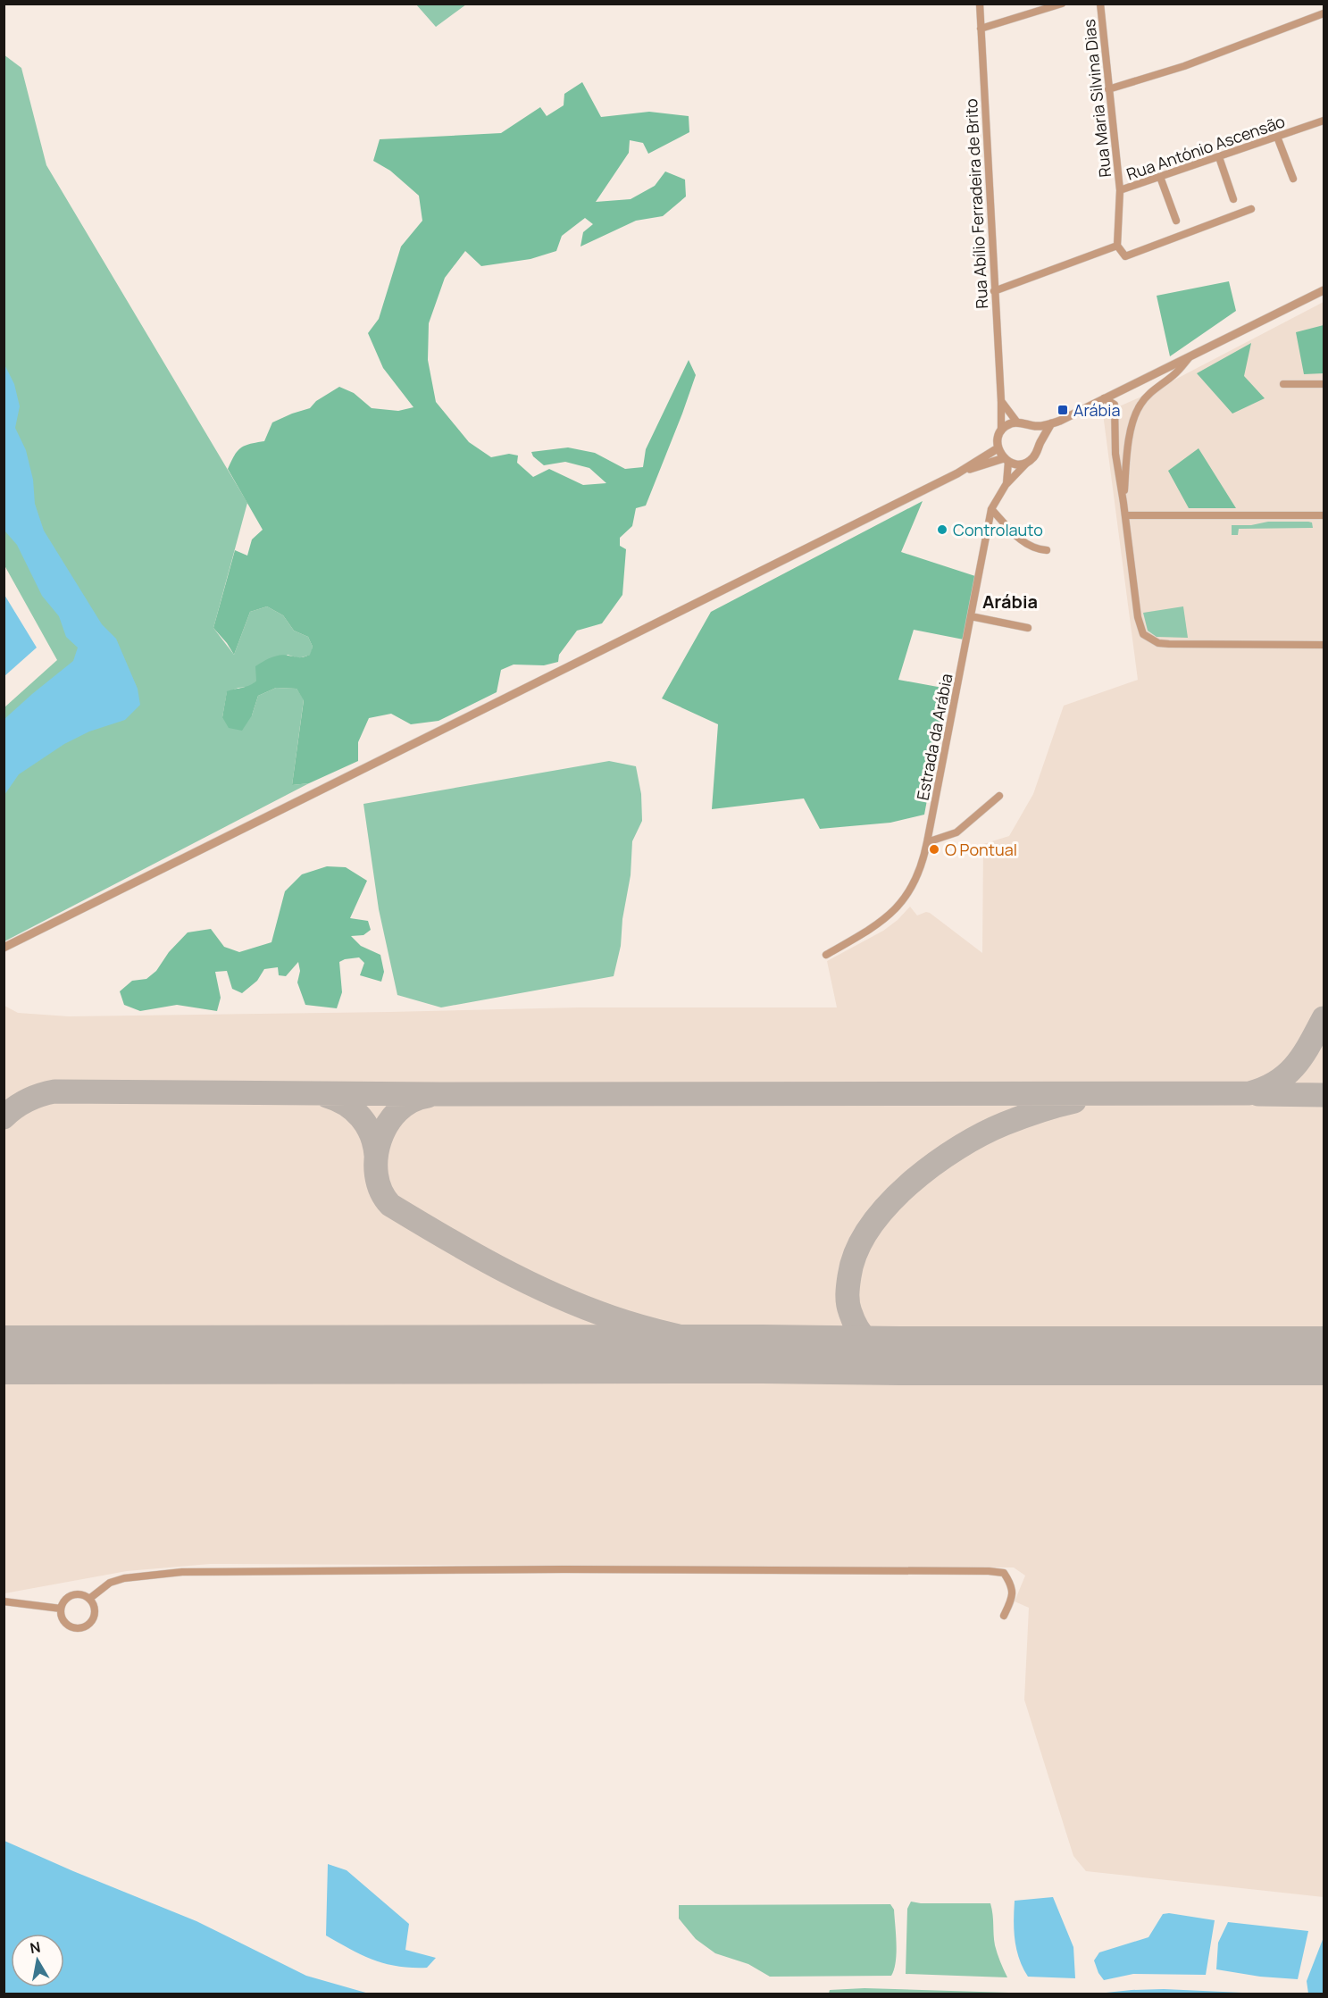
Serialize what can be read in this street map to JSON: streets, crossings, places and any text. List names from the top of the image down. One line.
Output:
{"streets":{"street":["Rua Maria Silvina Dias","Rua António Ascensão","Rua Abílio Ferradeira de Brito","Estrada da Arábia"]},"crossings":[["Rua Maria Silvina Dias","Rua António Ascensão"]],"districts":["Arábia"],"places":{"transit":["Arábia"],"other":["Controlauto","O Pontual"]},"north":"top"}
